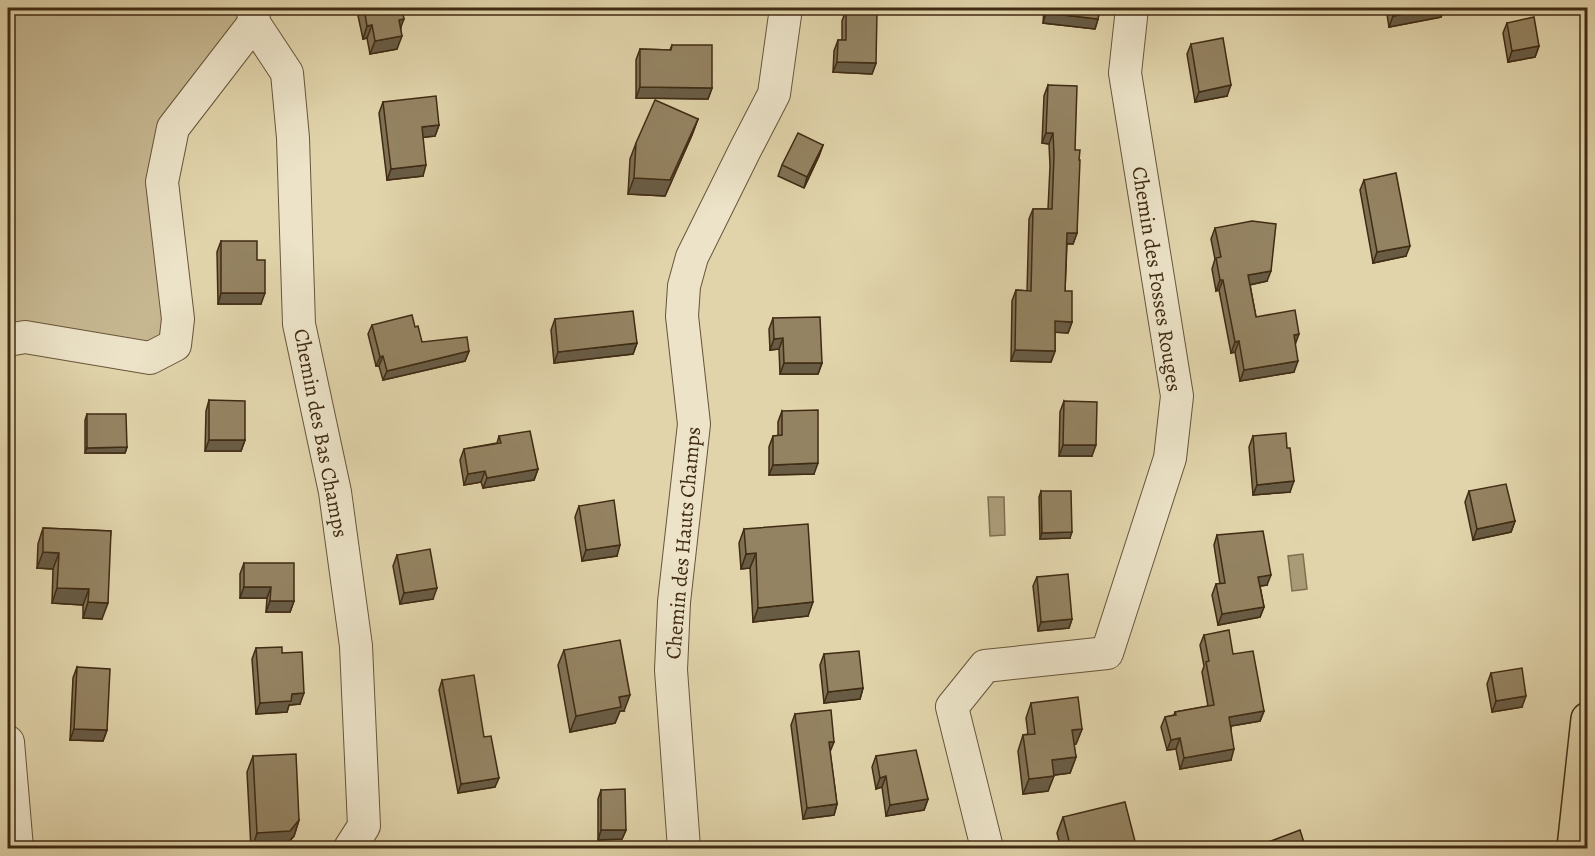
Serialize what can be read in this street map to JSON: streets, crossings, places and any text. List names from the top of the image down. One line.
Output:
{"streets":{"street":["Chemin des Fosses Rouges","Chemin des Bas Champs","Chemin des Hauts Champs"]}}
